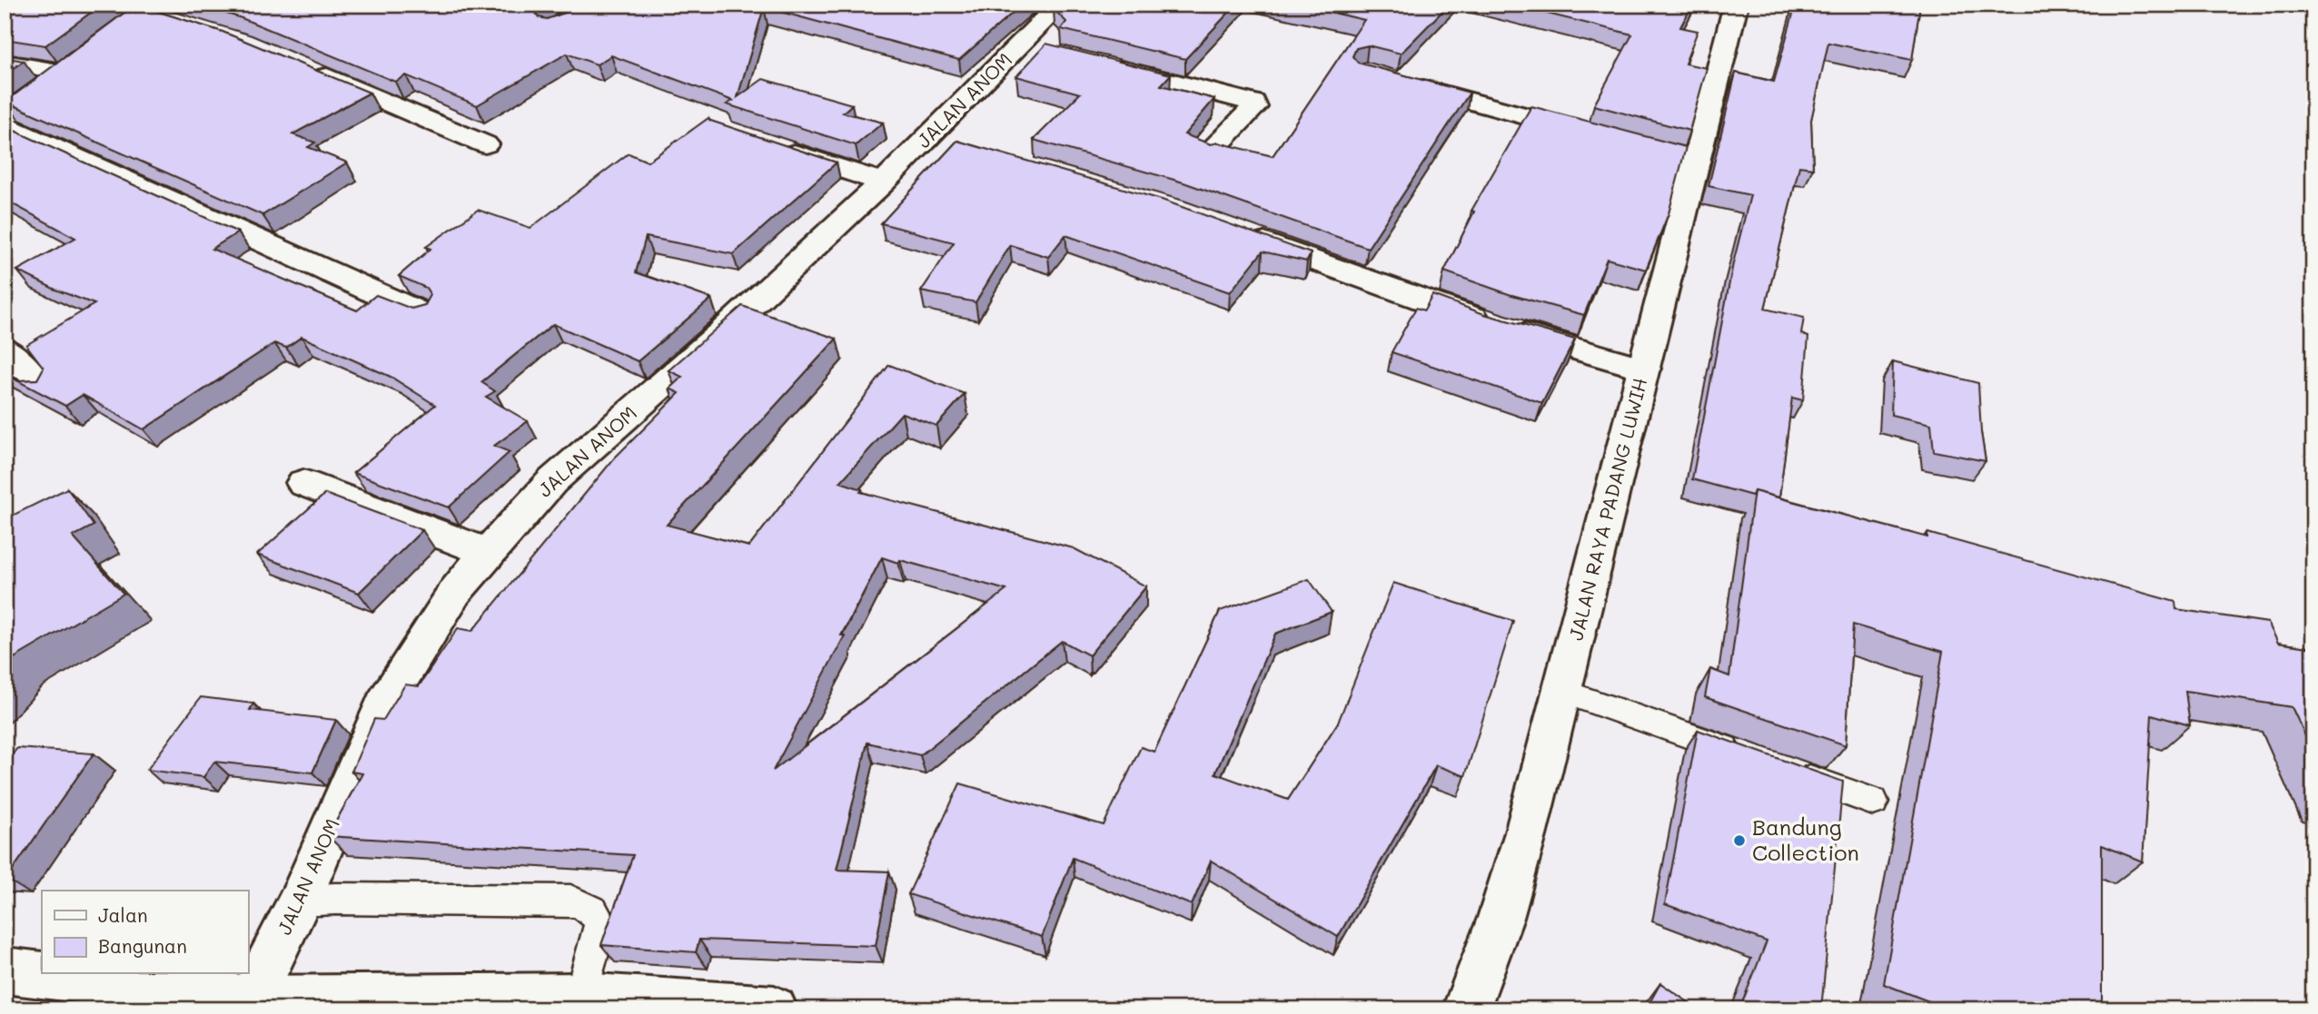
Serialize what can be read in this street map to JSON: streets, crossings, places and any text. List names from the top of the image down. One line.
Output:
{"streets":{"street":["JALAN ANOM","JALAN RAYA PADANG LUWIH"]},"places":["Bandung Collection"],"legend":["Jalan","Bangunan"]}
